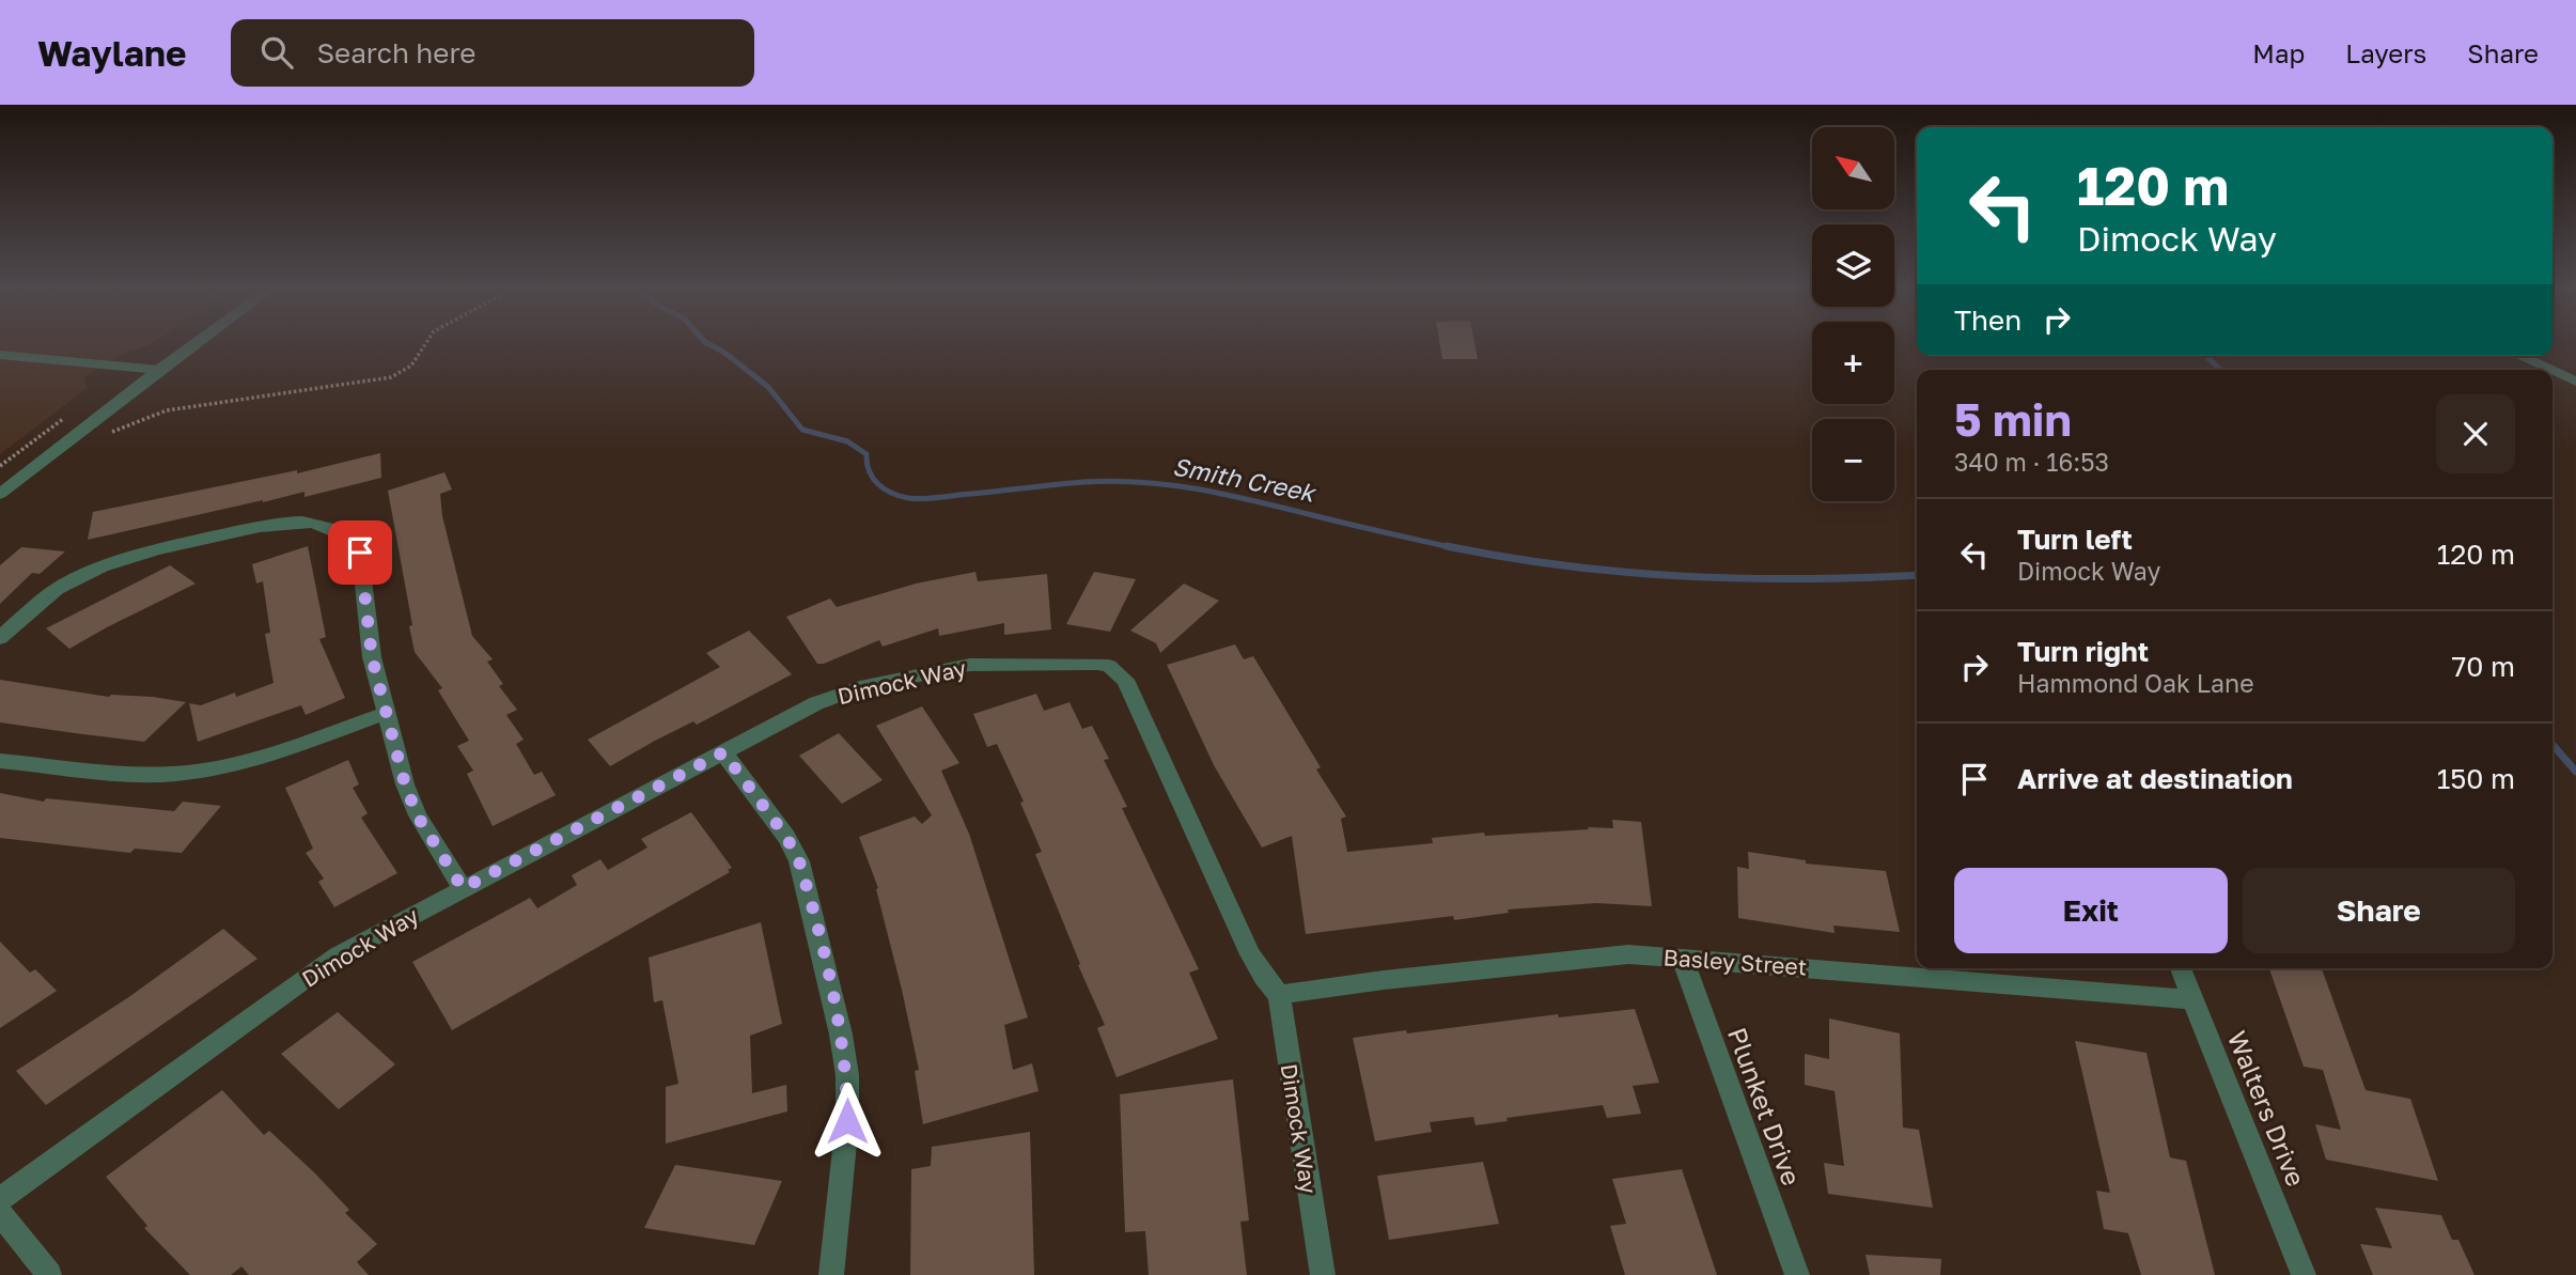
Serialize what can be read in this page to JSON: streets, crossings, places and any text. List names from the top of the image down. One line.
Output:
{"streets":{"street":["Dimock Way","Basley Street","Plunket Drive","Walters Drive"]},"crossings":[["Dimock Way","Basley Street"],["Basley Street","Plunket Drive"],["Basley Street","Walters Drive"]],"water":["Smith Creek"],"north":"top left","page":{"header":"Waylane","search":"Search here","nav":["Map","Layers","Share"],"map_buttons":["+","−"],"turn":["120 m","Dimock Way"],"then":"Then","heading":["5 min","340 m · 16:53"],"list":[{"name":"Turn left","note":"Dimock Way","value":"120 m"},{"name":"Turn right","note":"Hammond Oak Lane","value":"70 m"},{"name":"Arrive at destination","value":"150 m"}],"buttons":["Exit","Share"]}}
